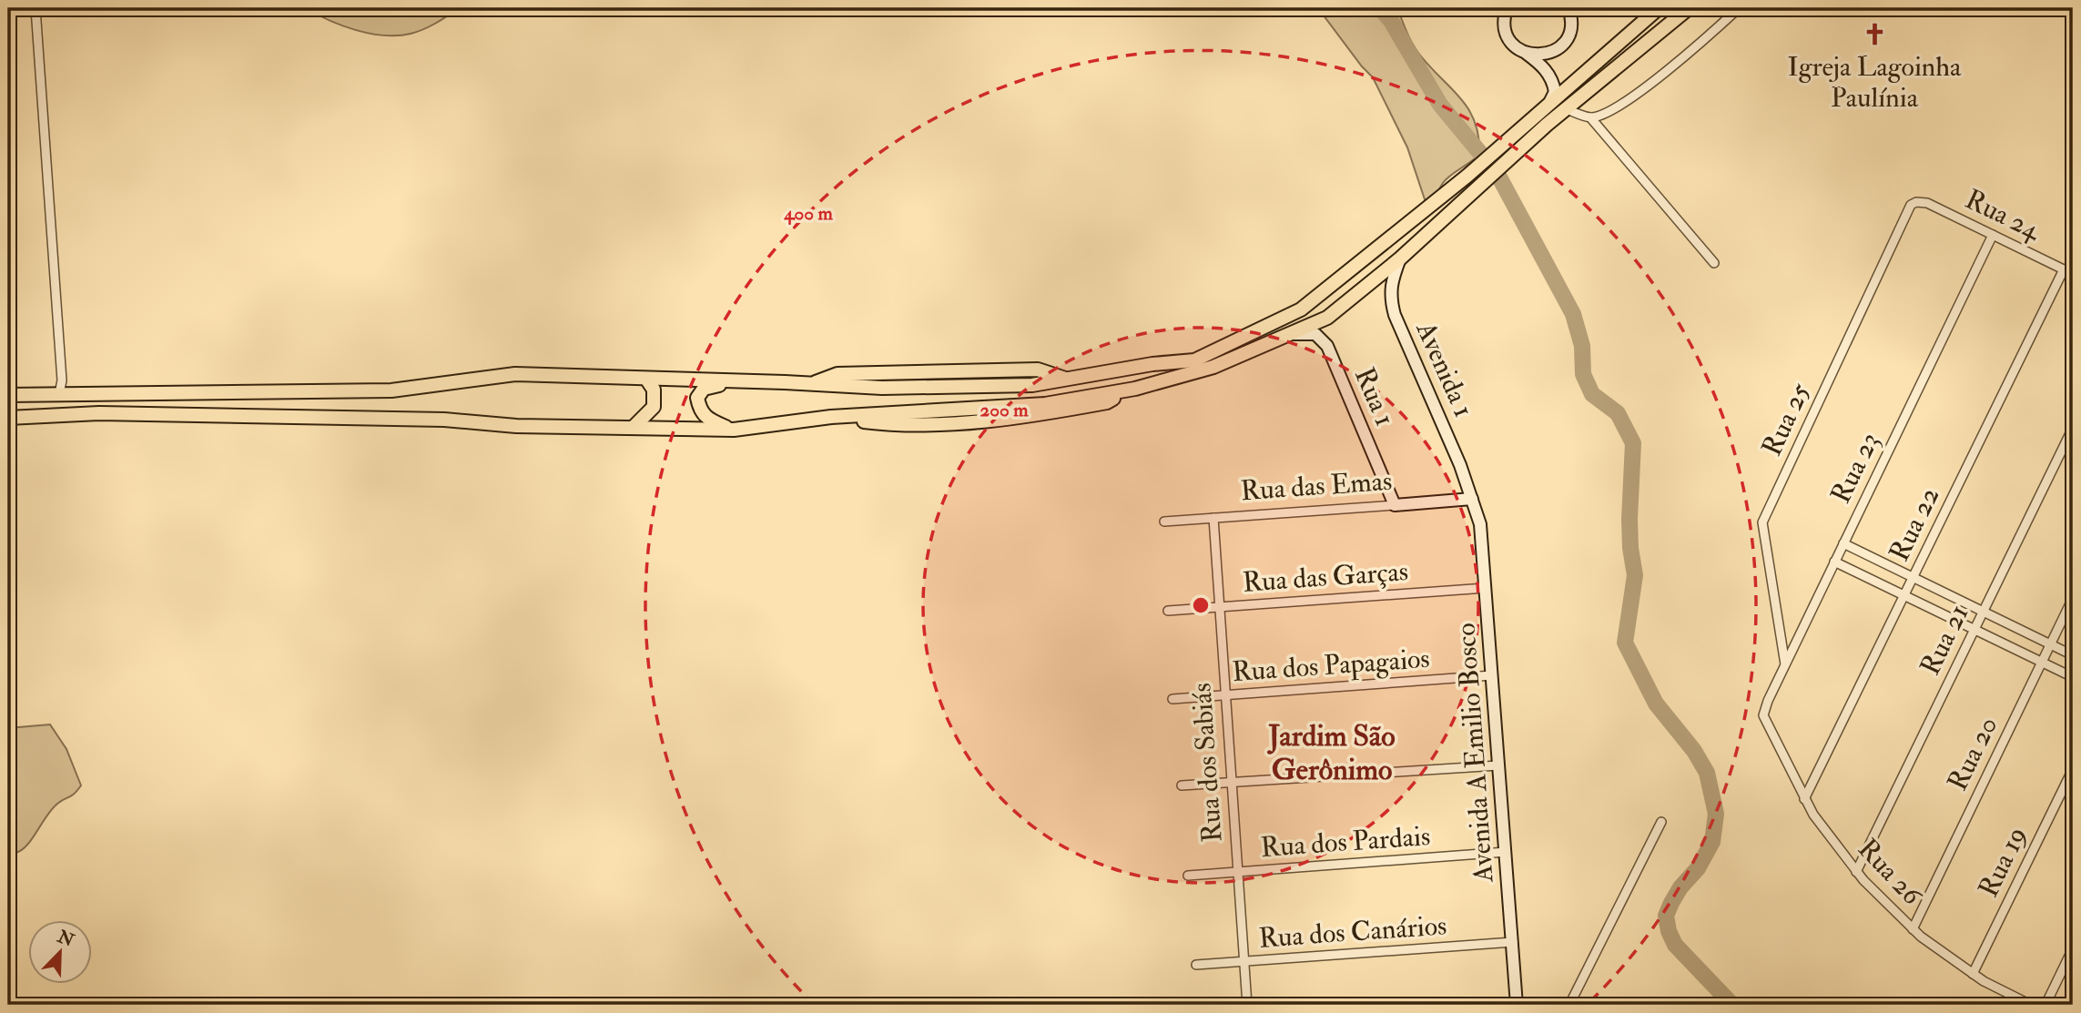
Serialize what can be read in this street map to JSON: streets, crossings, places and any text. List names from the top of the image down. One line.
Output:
{"streets":{"main road":["Avenida 1","Rua 1","Rua das Emas","Avenida A Emilio Bosco"],"street":["Rua 24","Rua 25","Rua 23","Rua 22","Rua das Garças","Rua 21","Rua dos Papagaios","Rua 20","Rua dos Sabiás","Rua dos Pardais","Rua 19","Rua 26","Rua dos Canários"]},"crossings":[["Rua 24","Rua 25"],["Rua 24","Rua 23"],["Rua 24","Rua 22"],["Avenida 1","Rua das Emas"],["Avenida 1","Avenida A Emilio Bosco"],["Rua 1","Rua das Emas"],["Rua 25","Rua 23"],["Rua 23","Rua 26"],["Rua das Emas","Avenida A Emilio Bosco"],["Rua das Emas","Rua dos Sabiás"],["Rua 22","Rua 26"],["Rua das Garças","Avenida A Emilio Bosco"],["Rua das Garças","Rua dos Sabiás"],["Rua 21","Rua 26"],["Rua dos Papagaios","Avenida A Emilio Bosco"],["Rua dos Papagaios","Rua dos Sabiás"],["Avenida A Emilio Bosco","Rua dos Pardais"],["Avenida A Emilio Bosco","Rua dos Canários"],["Rua 20","Rua 26"],["Rua dos Sabiás","Rua dos Pardais"],["Rua dos Sabiás","Rua dos Canários"],["Rua 19","Rua 26"]],"districts":["Jardim São Gerônimo"],"places":{"church":["Igreja Lagoinha Paulínia"]},"north":"top right","rings":["400 m","200 m"]}
